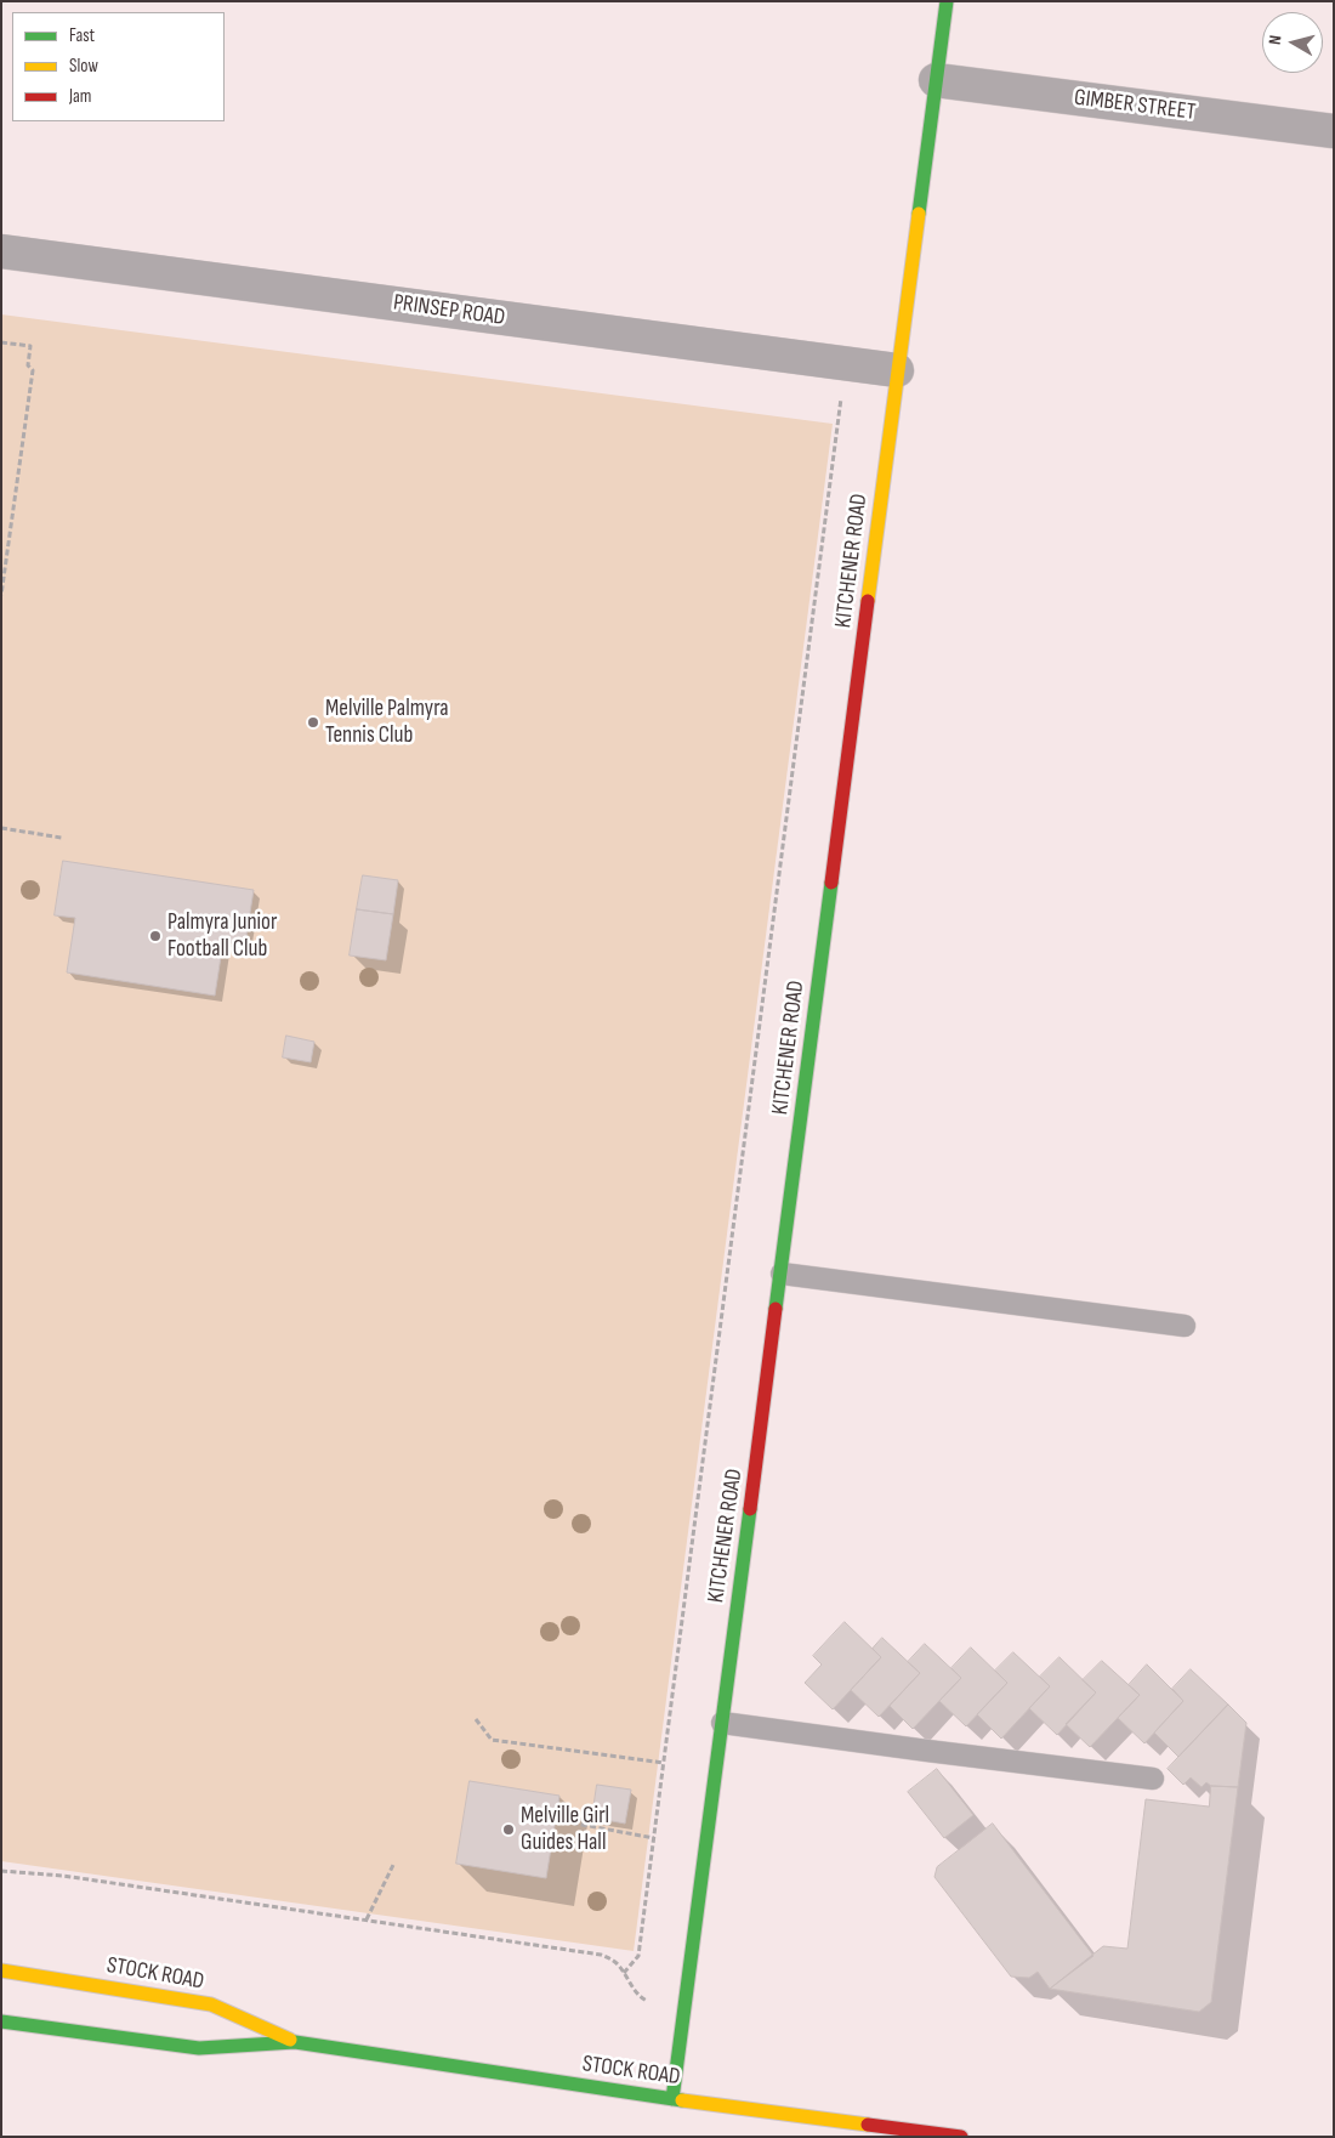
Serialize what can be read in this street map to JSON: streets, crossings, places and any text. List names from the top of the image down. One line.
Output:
{"streets":{"street":["GIMBER STREET","PRINSEP ROAD","KITCHENER ROAD","STOCK ROAD"]},"crossings":[["GIMBER STREET","KITCHENER ROAD"],["PRINSEP ROAD","KITCHENER ROAD"],["KITCHENER ROAD","STOCK ROAD"]],"places":["Melville Palmyra Tennis Club","Palmyra Junior Football Club","Melville Girl Guides Hall"],"legend":["Fast","Slow","Jam"],"north":"left"}
